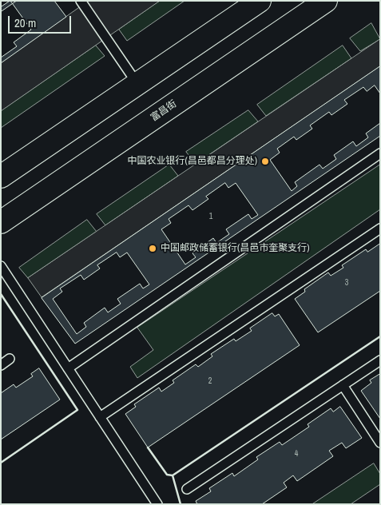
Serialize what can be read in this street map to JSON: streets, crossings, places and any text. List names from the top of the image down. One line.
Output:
{"streets":{"main road":["富昌街"]},"places":["中国农业银行(昌邑都昌分理处)","中国邮政储蓄银行(昌邑市奎聚支行)"],"house_numbers":["1","3","2","4"],"scale_bar":"20 m"}
